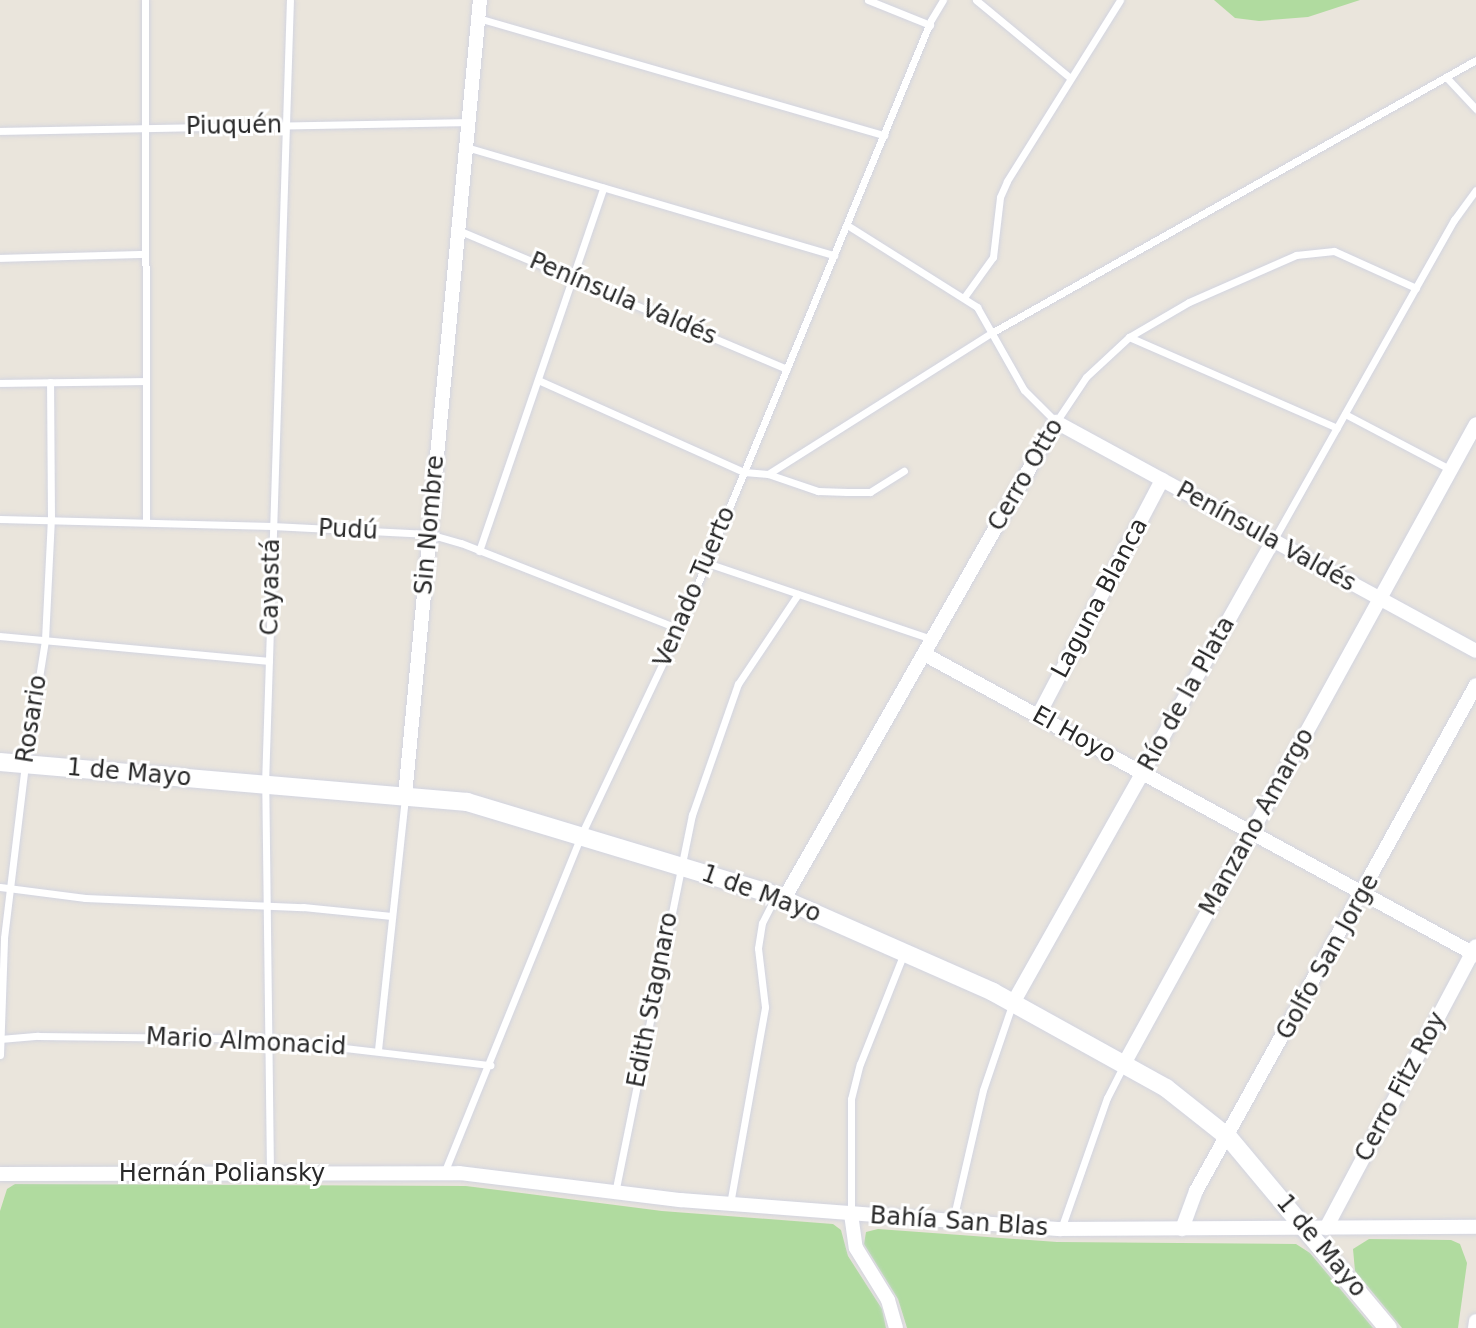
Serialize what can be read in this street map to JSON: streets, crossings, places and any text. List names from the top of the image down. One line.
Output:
{"streets":{"street":["Península Valdés","Cerro Otto","Sin Nombre","Laguna Blanca","Río de la Plata","El Hoyo","1 de Mayo","Manzano Amargo","Golfo San Jorge","Cerro Fitz Roy","Hernán Poliansky","Bahía San Blas"],"lane":["Piuquén","Pudú","Cayastá","Venado Tuerto","Rosario","Edith Stagnaro","Mario Almonacid"]},"crossings":[["Piuquén","Sin Nombre"],["Piuquén","Cayastá"],["Península Valdés","Cerro Otto"],["Península Valdés","Sin Nombre"],["Península Valdés","Venado Tuerto"],["Península Valdés","Laguna Blanca"],["Península Valdés","Río de la Plata"],["Península Valdés","Manzano Amargo"],["Cerro Otto","Río de la Plata"],["Cerro Otto","El Hoyo"],["Cerro Otto","1 de Mayo"],["Sin Nombre","Pudú"],["Sin Nombre","1 de Mayo"],["Sin Nombre","Mario Almonacid"],["Pudú","Cayastá"],["Pudú","Venado Tuerto"],["Pudú","Rosario"],["Cayastá","1 de Mayo"],["Cayastá","Mario Almonacid"],["Cayastá","Hernán Poliansky"],["Venado Tuerto","1 de Mayo"],["Venado Tuerto","Mario Almonacid"],["Venado Tuerto","Hernán Poliansky"],["Venado Tuerto","Bahía San Blas"],["Laguna Blanca","El Hoyo"],["Río de la Plata","El Hoyo"],["Río de la Plata","1 de Mayo"],["Río de la Plata","Bahía San Blas"],["Rosario","1 de Mayo"],["Rosario","Mario Almonacid"],["El Hoyo","Manzano Amargo"],["El Hoyo","Golfo San Jorge"],["El Hoyo","Cerro Fitz Roy"],["1 de Mayo","Manzano Amargo"],["1 de Mayo","Golfo San Jorge"],["1 de Mayo","Edith Stagnaro"],["1 de Mayo","Cerro Fitz Roy"],["1 de Mayo","Bahía San Blas"],["Manzano Amargo","Bahía San Blas"],["Golfo San Jorge","Bahía San Blas"],["Edith Stagnaro","Bahía San Blas"],["Cerro Fitz Roy","Bahía San Blas"],["Hernán Poliansky","Bahía San Blas"]]}
